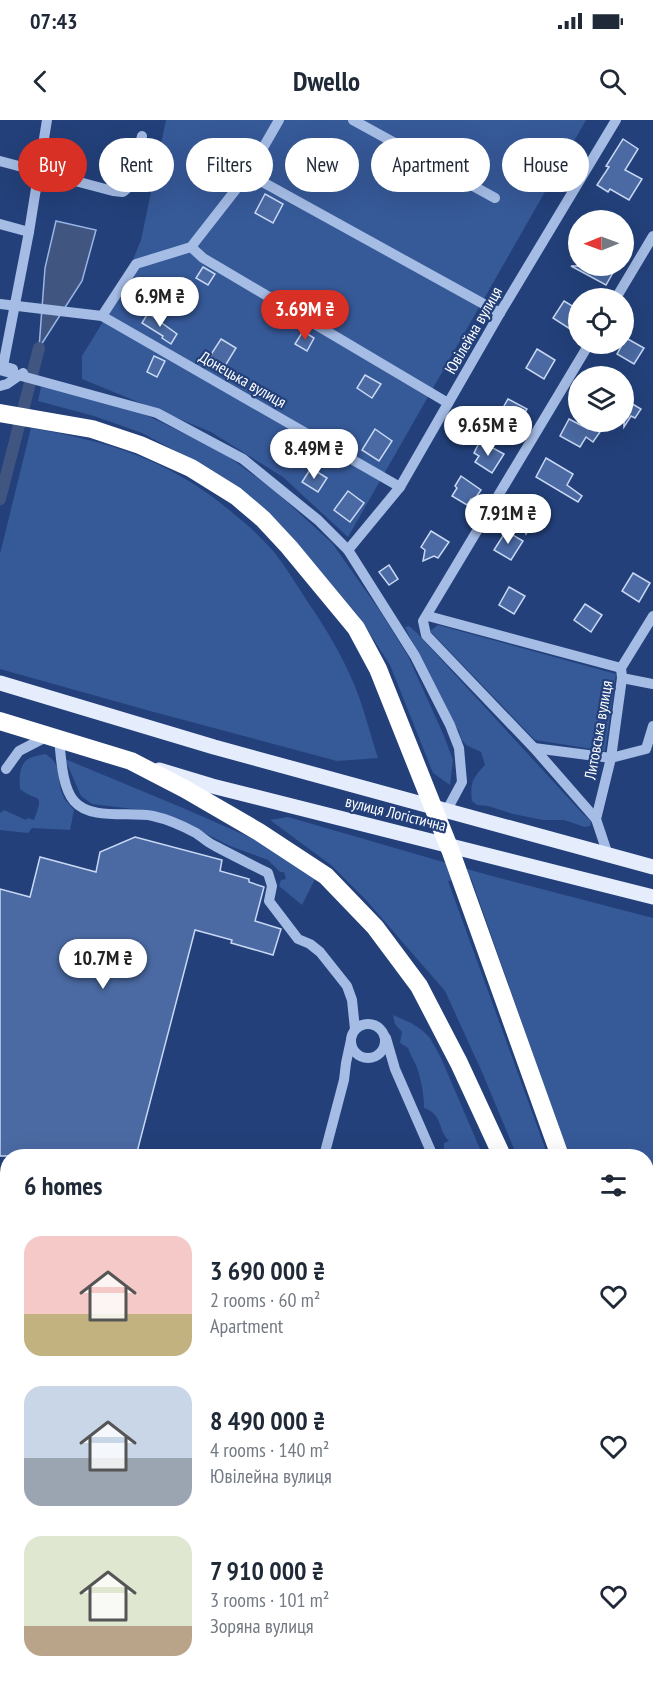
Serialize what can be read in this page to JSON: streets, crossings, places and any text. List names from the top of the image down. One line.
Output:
{"streets":{"main road":["вулиця Логістична"],"street":["Ювілейна вулиця","Донецька вулиця","Литовська вулиця"]},"crossings":[["Ювілейна вулиця","Донецька вулиця"]],"north":"left","page":{"status":"07:43","header":"Dwello","chip":["Buy","Rent","Filters","New","Apartment","House"],"price":["6.9M ₴","3.69M ₴","9.65M ₴","8.49M ₴","7.91M ₴","10.7M ₴"],"heading":"6 homes","list":[{"name":"3 690 000 ₴","note":"2 rooms · 60 m² · Apartment"},{"name":"8 490 000 ₴","note":"4 rooms · 140 m² · Ювілейна вулиця"},{"name":"7 910 000 ₴","note":"3 rooms · 101 m² · Зоряна вулиця"}]}}
